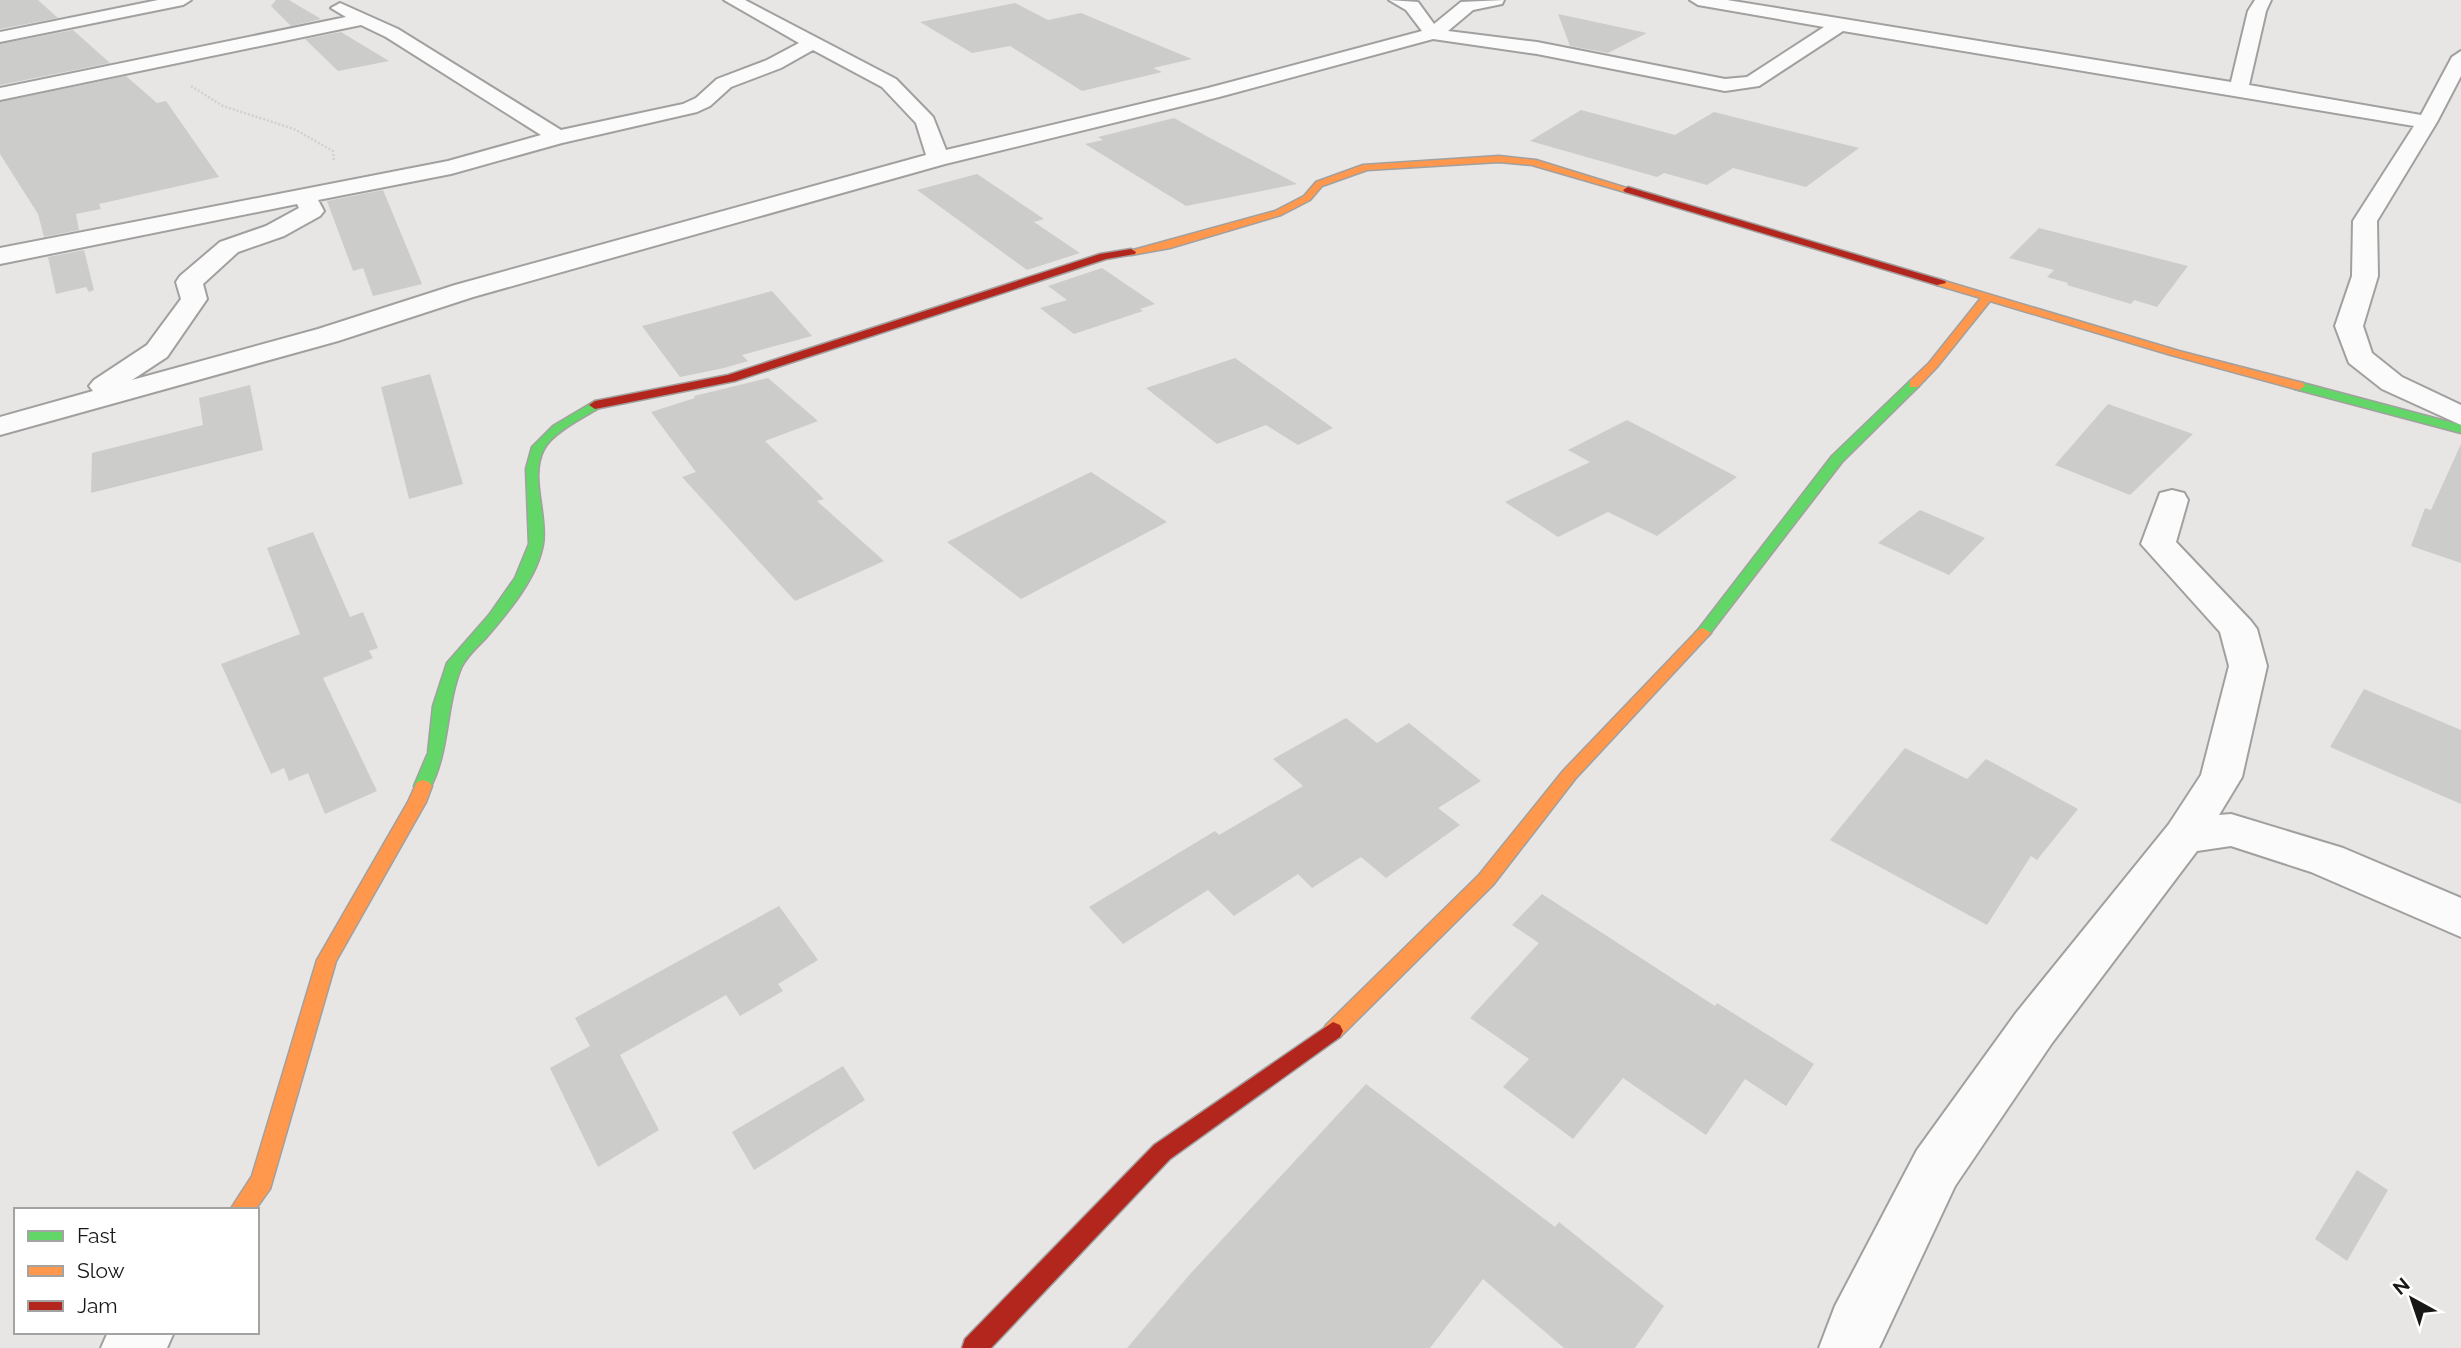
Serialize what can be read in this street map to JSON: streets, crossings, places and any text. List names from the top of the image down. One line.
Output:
{"legend":["Fast","Slow","Jam"],"north":"top left"}
